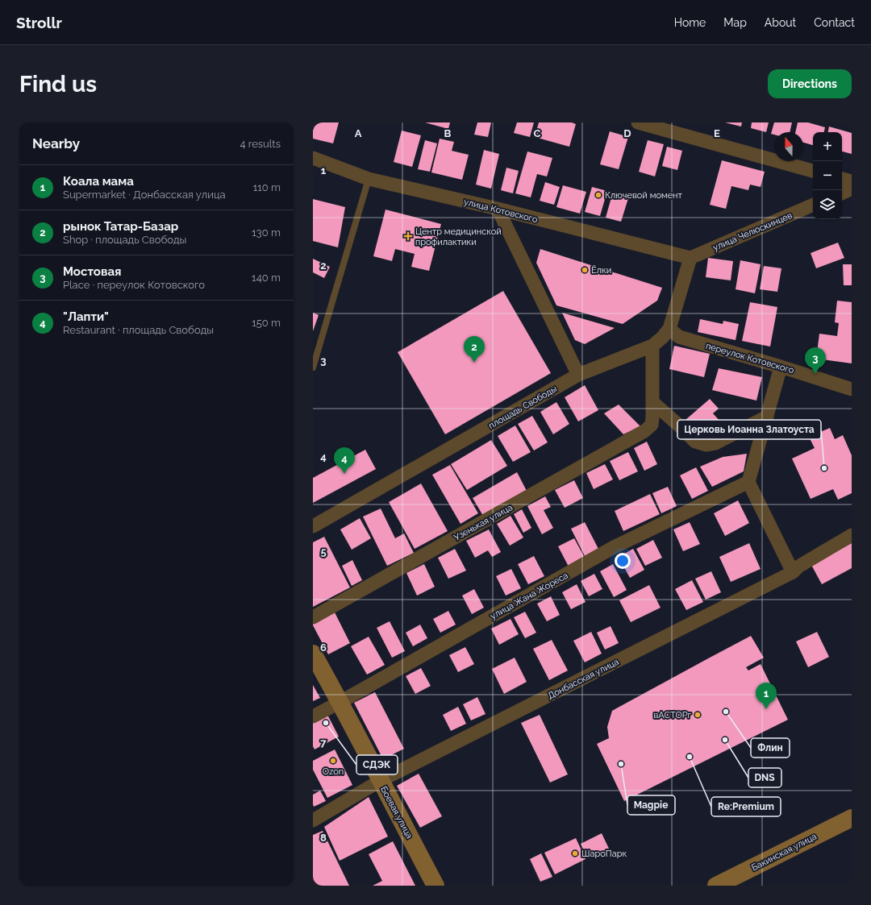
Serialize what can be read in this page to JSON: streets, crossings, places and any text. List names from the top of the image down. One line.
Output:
{"streets":{"main road":["Боевая улица","Бакинская улица"],"street":["улица Котовского","улица Челюскинцев","переулок Котовского","площадь Свободы","Узенькая улица","улица Жана Жореса","Донбасская улица"]},"crossings":[["улица Котовского","улица Челюскинцев"],["улица Котовского","площадь Свободы"],["улица Челюскинцев","площадь Свободы"],["переулок Котовского","площадь Свободы"],["улица Жана Жореса","Боевая улица"],["Донбасская улица","Боевая улица"]],"places":{"other":["Ключевой момент","Ёлки","Церковь Иоанна Златоуста","Флин","вАСТОРг","СДЭК","DNS","Re:Premium","Ozon","Magpie","ШароПарк"],"health":["Центр медицинской профилактики"]},"north":"top","page":{"header":"Strollr","nav":["Home","Map","About","Contact"],"buttons":"Directions","title":"Find us","heading":["Nearby","4 results"],"map_buttons":["+","−"],"list":[{"mark":"1","name":"Коала мама","note":"Supermarket · Донбасская улица","value":"110 m"},{"mark":"2","name":"рынок Татар-Базар","note":"Shop · площадь Свободы","value":"130 m"},{"mark":"3","name":"Мостовая","note":"Place · переулок Котовского","value":"140 m"},{"mark":"4","name":"\"Лапти\"","note":"Restaurant · площадь Свободы","value":"150 m"}],"pins":["2","3","4","1"]},"grid":{"columns":["A","B","C","D","E"],"rows":["1","2","3","4","5","6","7","8"]}}
